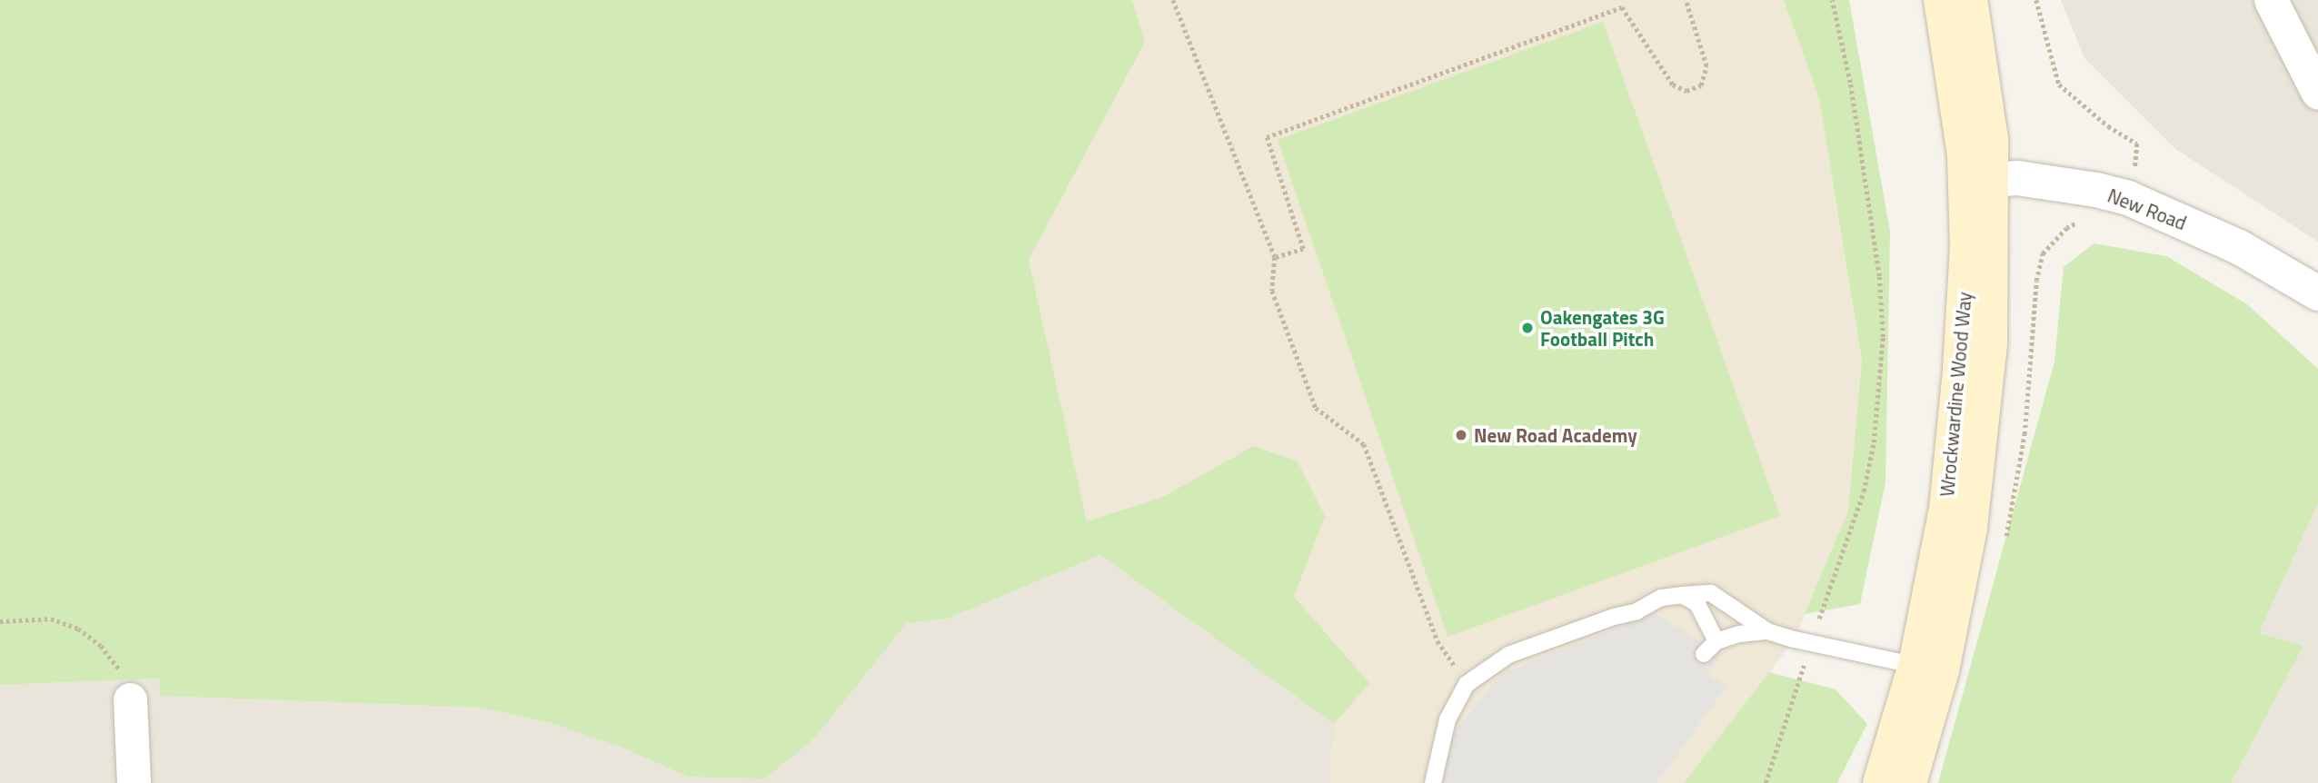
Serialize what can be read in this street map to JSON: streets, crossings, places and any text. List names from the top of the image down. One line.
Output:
{"streets":{"main road":["Wrockwardine Wood Way"],"street":["New Road"]},"crossings":[["New Road","Wrockwardine Wood Way"]],"places":["Oakengates 3G Football Pitch","New Road Academy"]}
